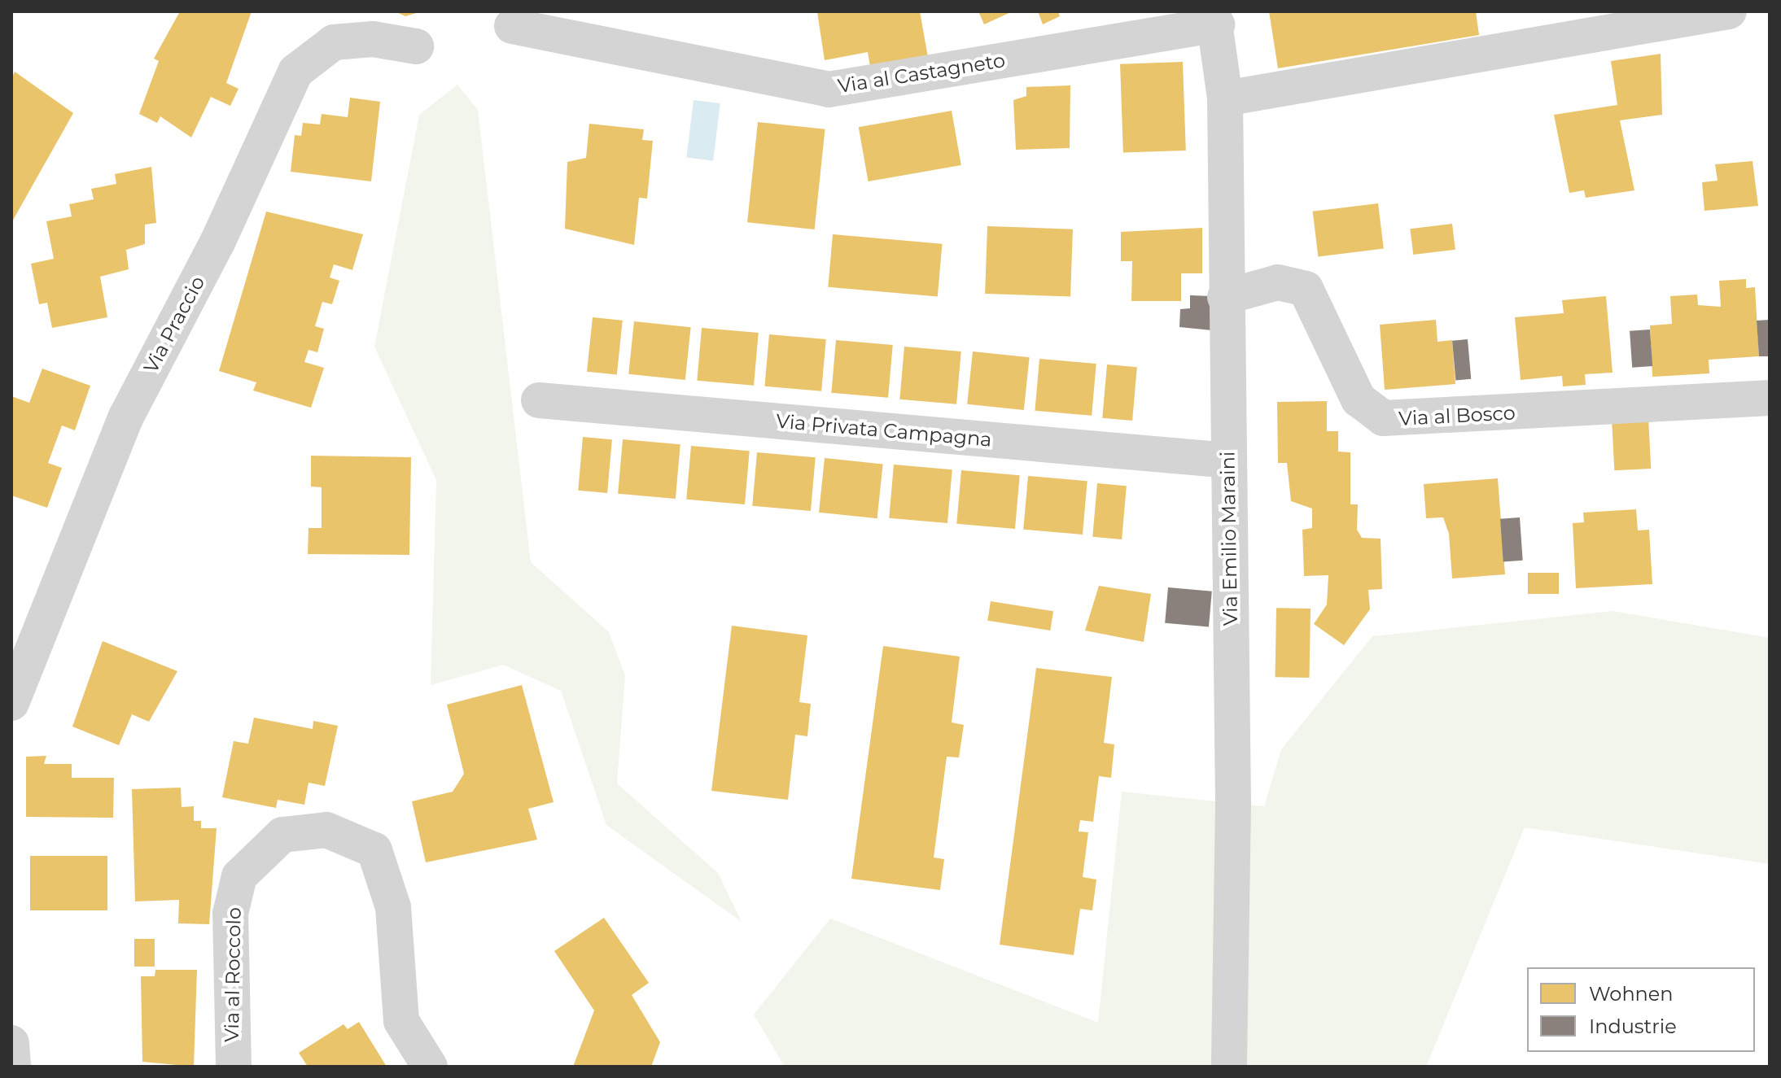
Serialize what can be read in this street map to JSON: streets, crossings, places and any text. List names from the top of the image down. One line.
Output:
{"streets":{"street":["Via al Castagneto","Via Praccio","Via al Bosco","Via Privata Campagna","Via Emilio Maraini","Via al Roccolo"]},"crossings":[["Via al Castagneto","Via Emilio Maraini"],["Via al Bosco","Via Emilio Maraini"],["Via Privata Campagna","Via Emilio Maraini"]],"legend":["Wohnen","Industrie"]}
